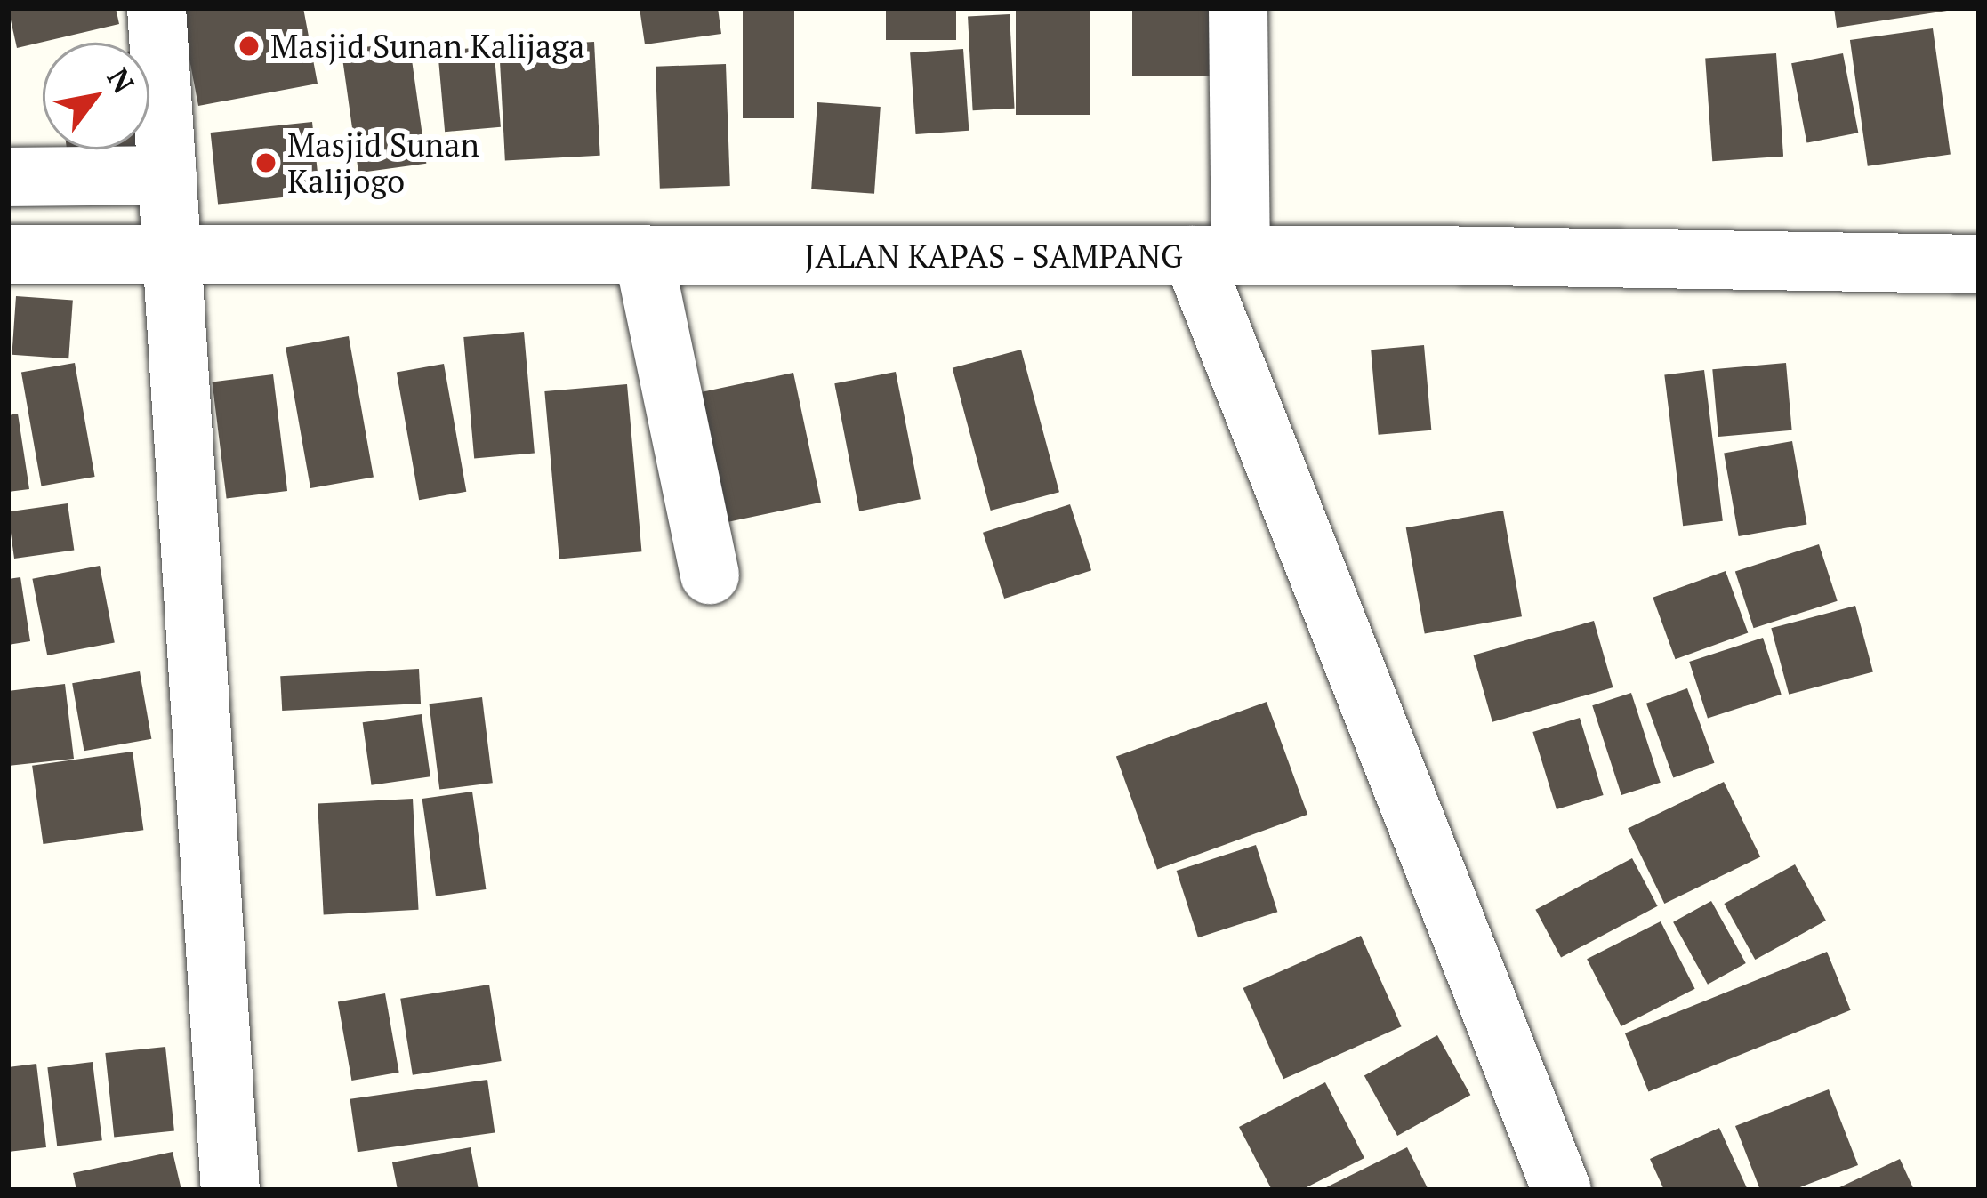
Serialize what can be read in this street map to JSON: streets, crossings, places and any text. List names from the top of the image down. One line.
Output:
{"streets":{"street":["JALAN KAPAS - SAMPANG"]},"places":["Masjid Sunan Kalijaga","Masjid Sunan Kalijogo"],"north":"top right"}
